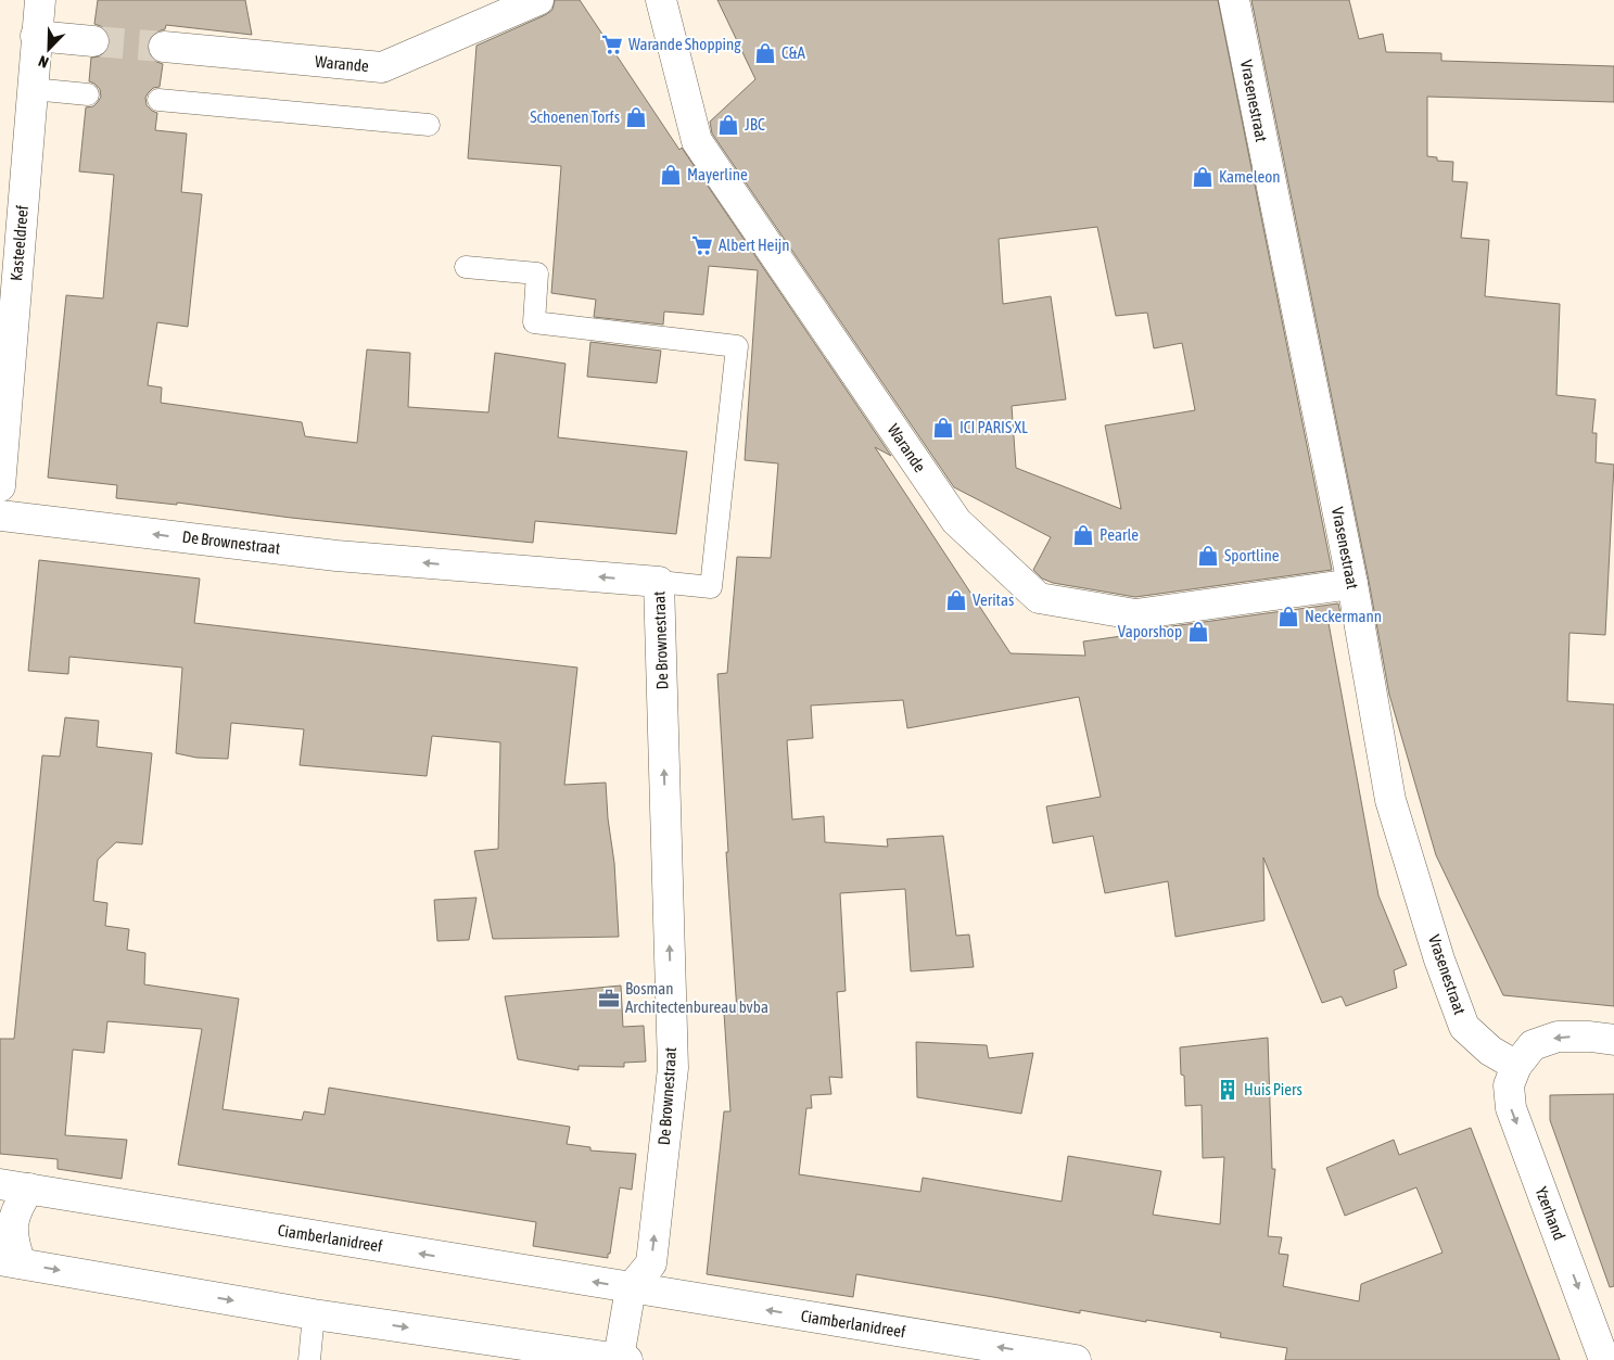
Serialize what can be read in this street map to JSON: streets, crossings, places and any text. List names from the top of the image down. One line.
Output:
{"streets":{"street":["Warande","Vrasenestraat","Kasteeldreef","De Brownestraat","Yzerhand","Ciamberlanidreef"]},"crossings":[["Warande","Vrasenestraat"],["Vrasenestraat","Yzerhand"],["De Brownestraat","Ciamberlanidreef"]],"one_way":["Yzerhand"],"places":{"supermarket":["Warande Shopping","Albert Heijn"],"shop":["C&A","Schoenen Torfs","JBC","Mayerline","Kameleon","ICI PARIS XL","Pearle","Sportline","Veritas","Neckermann","Vaporshop"],"office":["Bosman Architectenbureau bvba"],"building":["Huis Piers"]},"north":"bottom left"}
